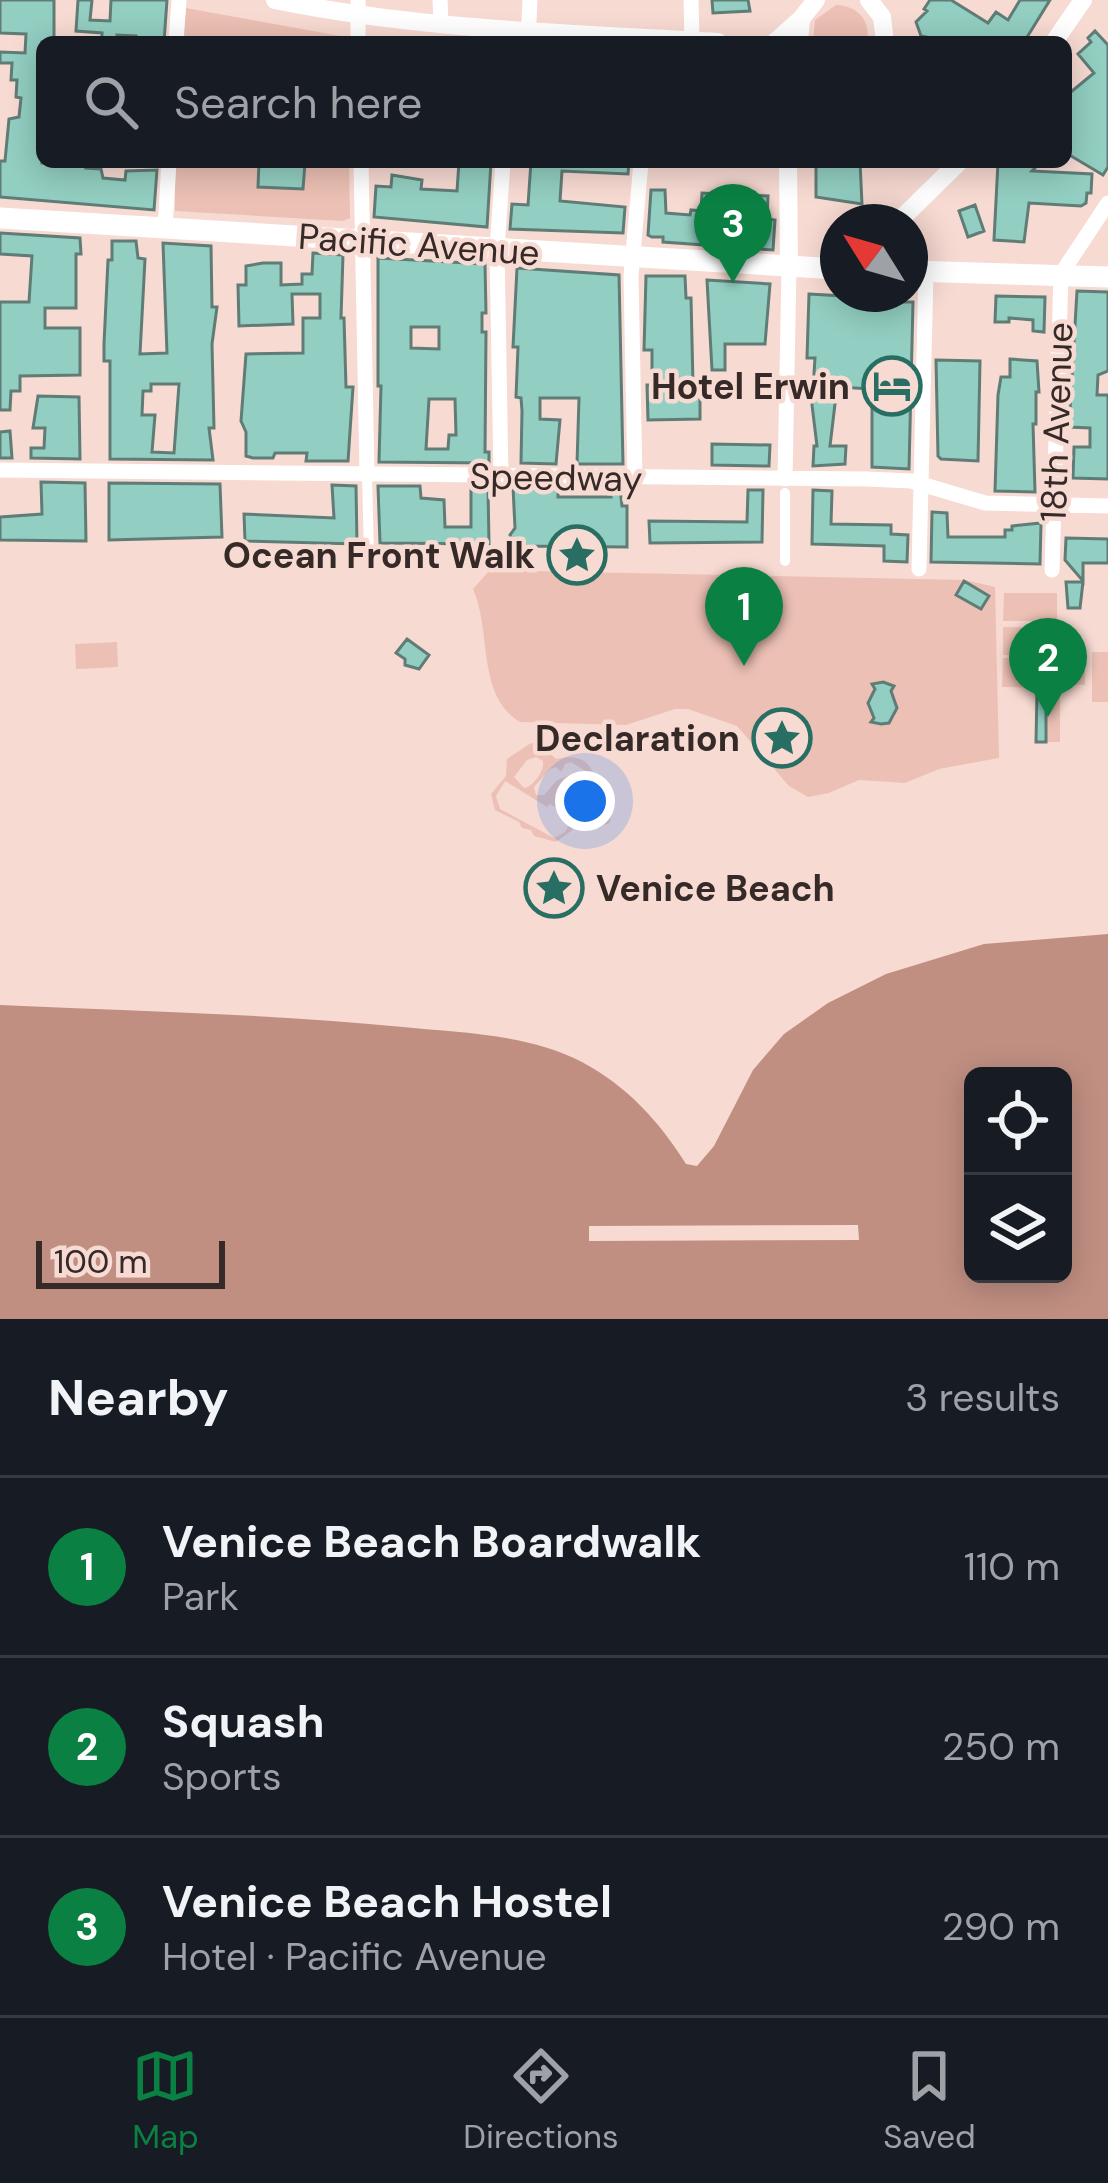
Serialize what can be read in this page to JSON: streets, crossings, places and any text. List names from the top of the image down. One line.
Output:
{"streets":{"main road":["Pacific Avenue"],"street":["18th Avenue","Speedway"]},"crossings":[["18th Avenue","Speedway"]],"places":{"hotel":["Hotel Erwin"],"place":["Ocean Front Walk","Declaration","Venice Beach"]},"scale_bar":"100 m","north":"top left","page":{"search":"Search here","pins":["3","1","2"],"scale":"100 m","heading":["Nearby","3 results"],"list":[{"mark":"1","name":"Venice Beach Boardwalk","note":"Park","value":"110 m"},{"mark":"2","name":"Squash","note":"Sports","value":"250 m"},{"mark":"3","name":"Venice Beach Hostel","note":"Hotel · Pacific Avenue","value":"290 m"}],"nav":["Map","Directions","Saved"]}}
